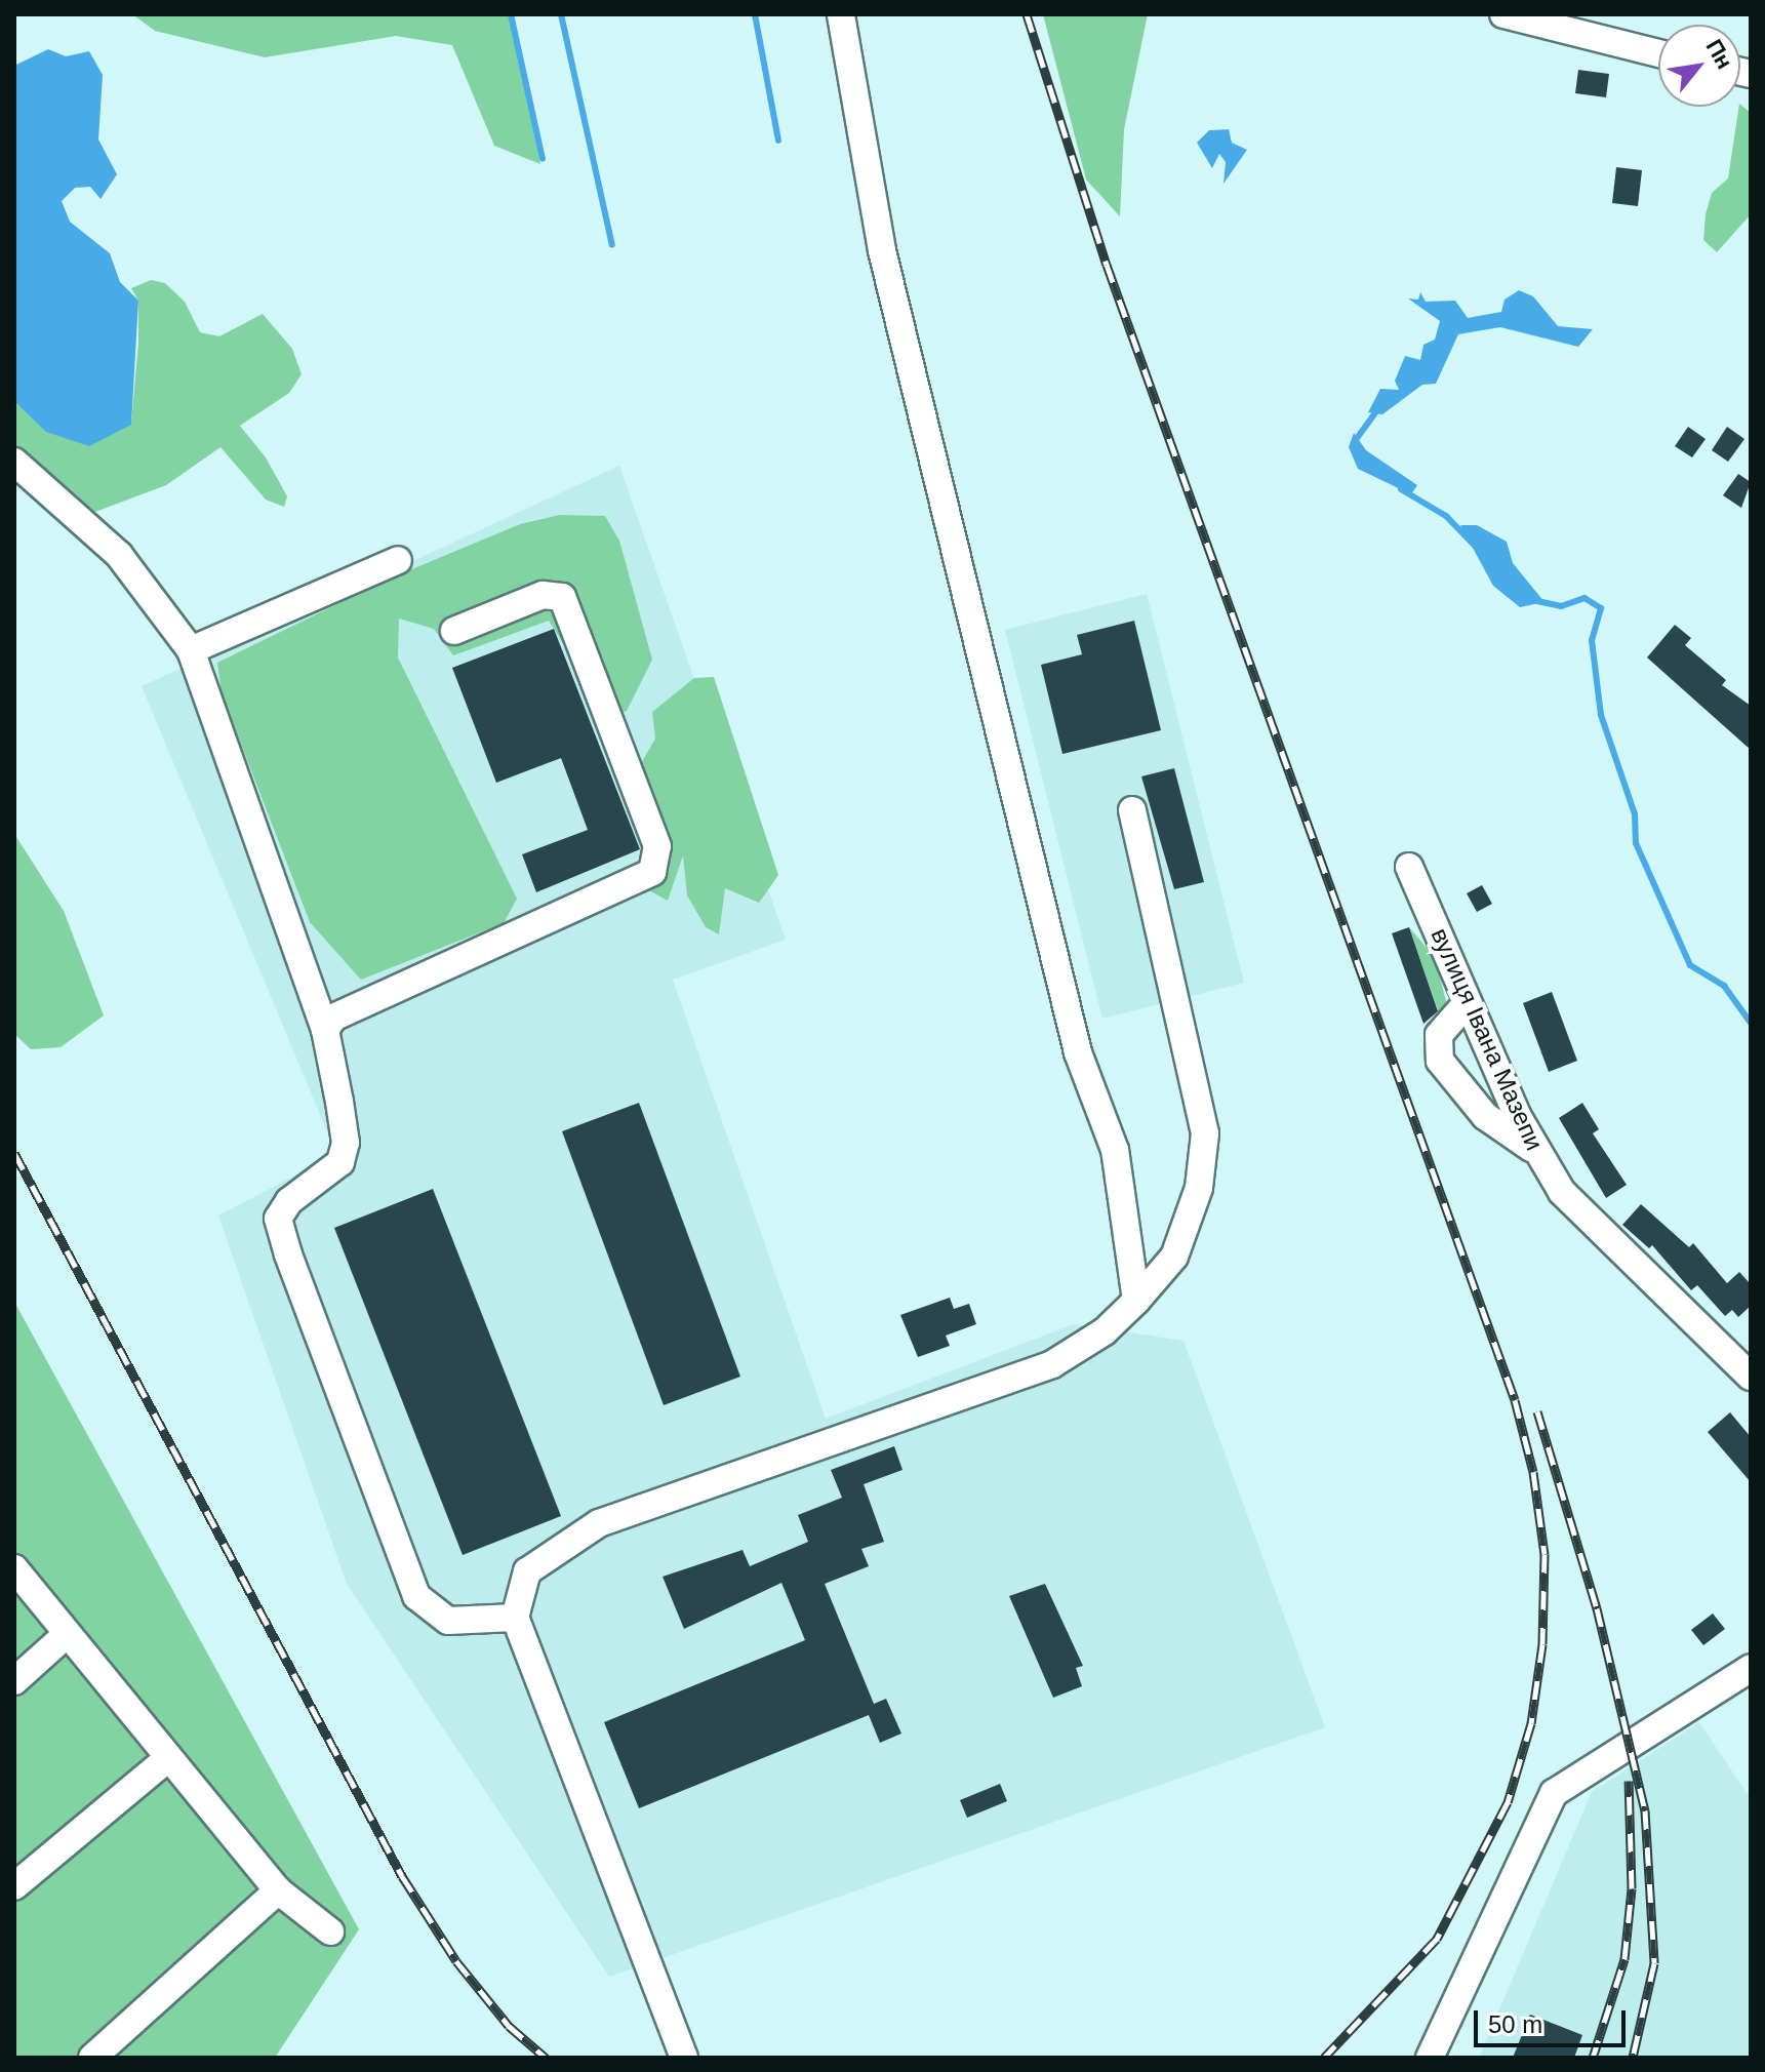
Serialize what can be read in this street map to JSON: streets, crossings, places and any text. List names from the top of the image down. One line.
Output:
{"streets":{"street":["вулиця Івана Мазепи"]},"scale_bar":"50 m","north":"top right"}
